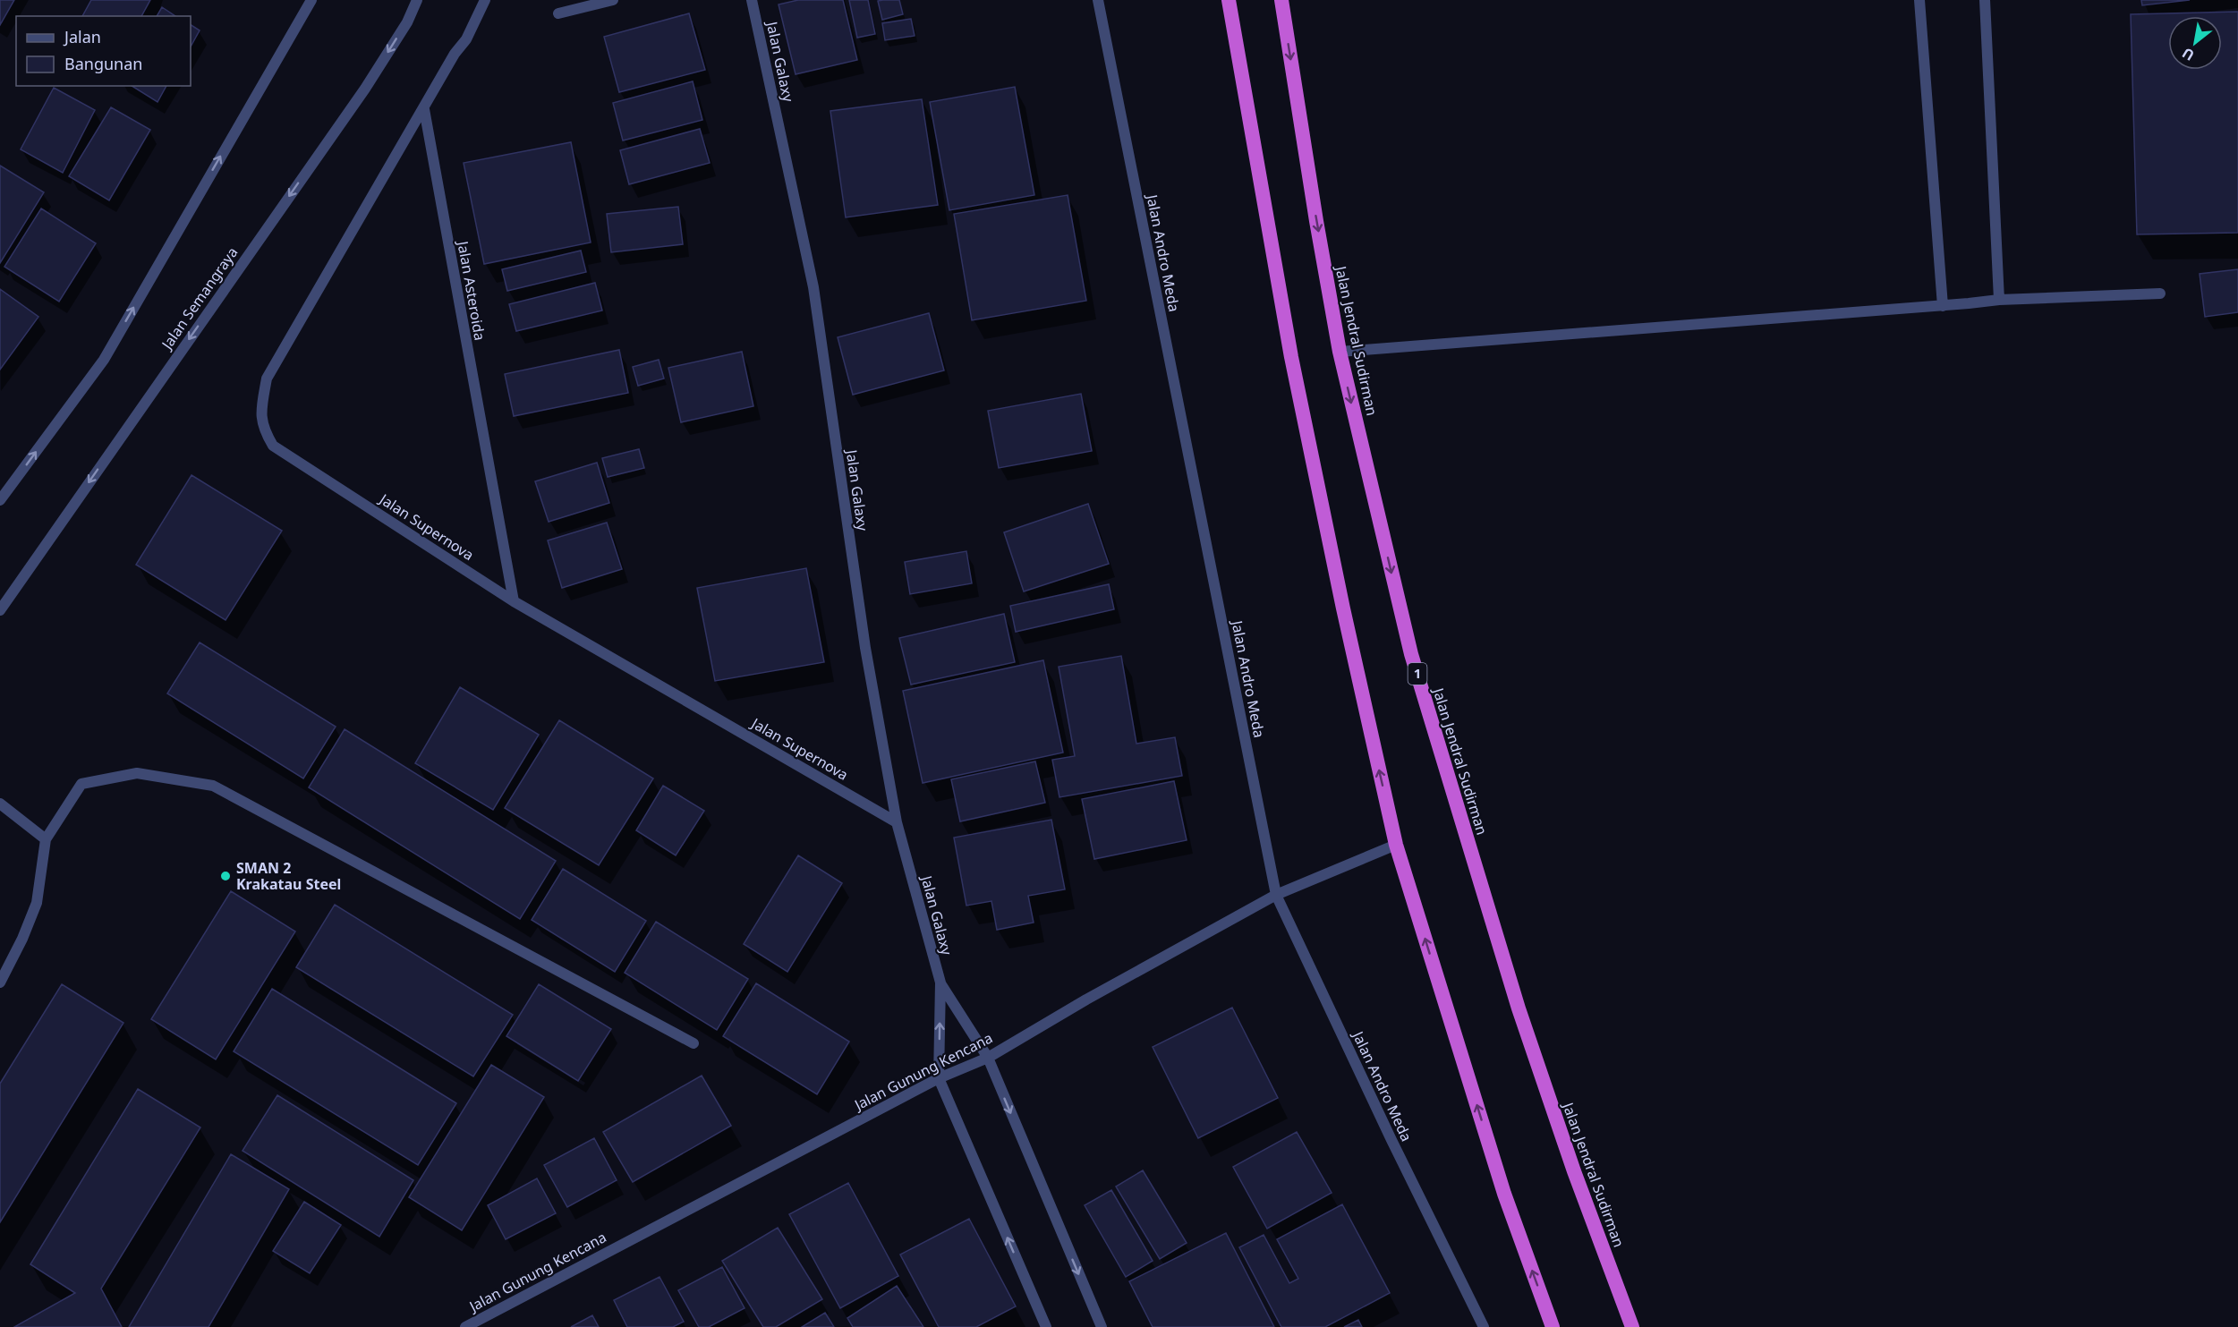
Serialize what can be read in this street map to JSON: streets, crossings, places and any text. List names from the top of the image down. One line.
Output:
{"streets":{"highway":["Jalan Jendral Sudirman","1"],"street":["Jalan Galaxy","Jalan Andro Meda","Jalan Asteroida","Jalan Semangraya","Jalan Supernova","Jalan Gunung Kencana"]},"crossings":[["Jalan Galaxy","Jalan Supernova"],["Jalan Galaxy","Jalan Gunung Kencana"],["Jalan Andro Meda","Jalan Gunung Kencana"],["Jalan Asteroida","Jalan Supernova"]],"places":["SMAN 2 Krakatau Steel"],"legend":["Jalan","Bangunan"],"north":"bottom left"}
